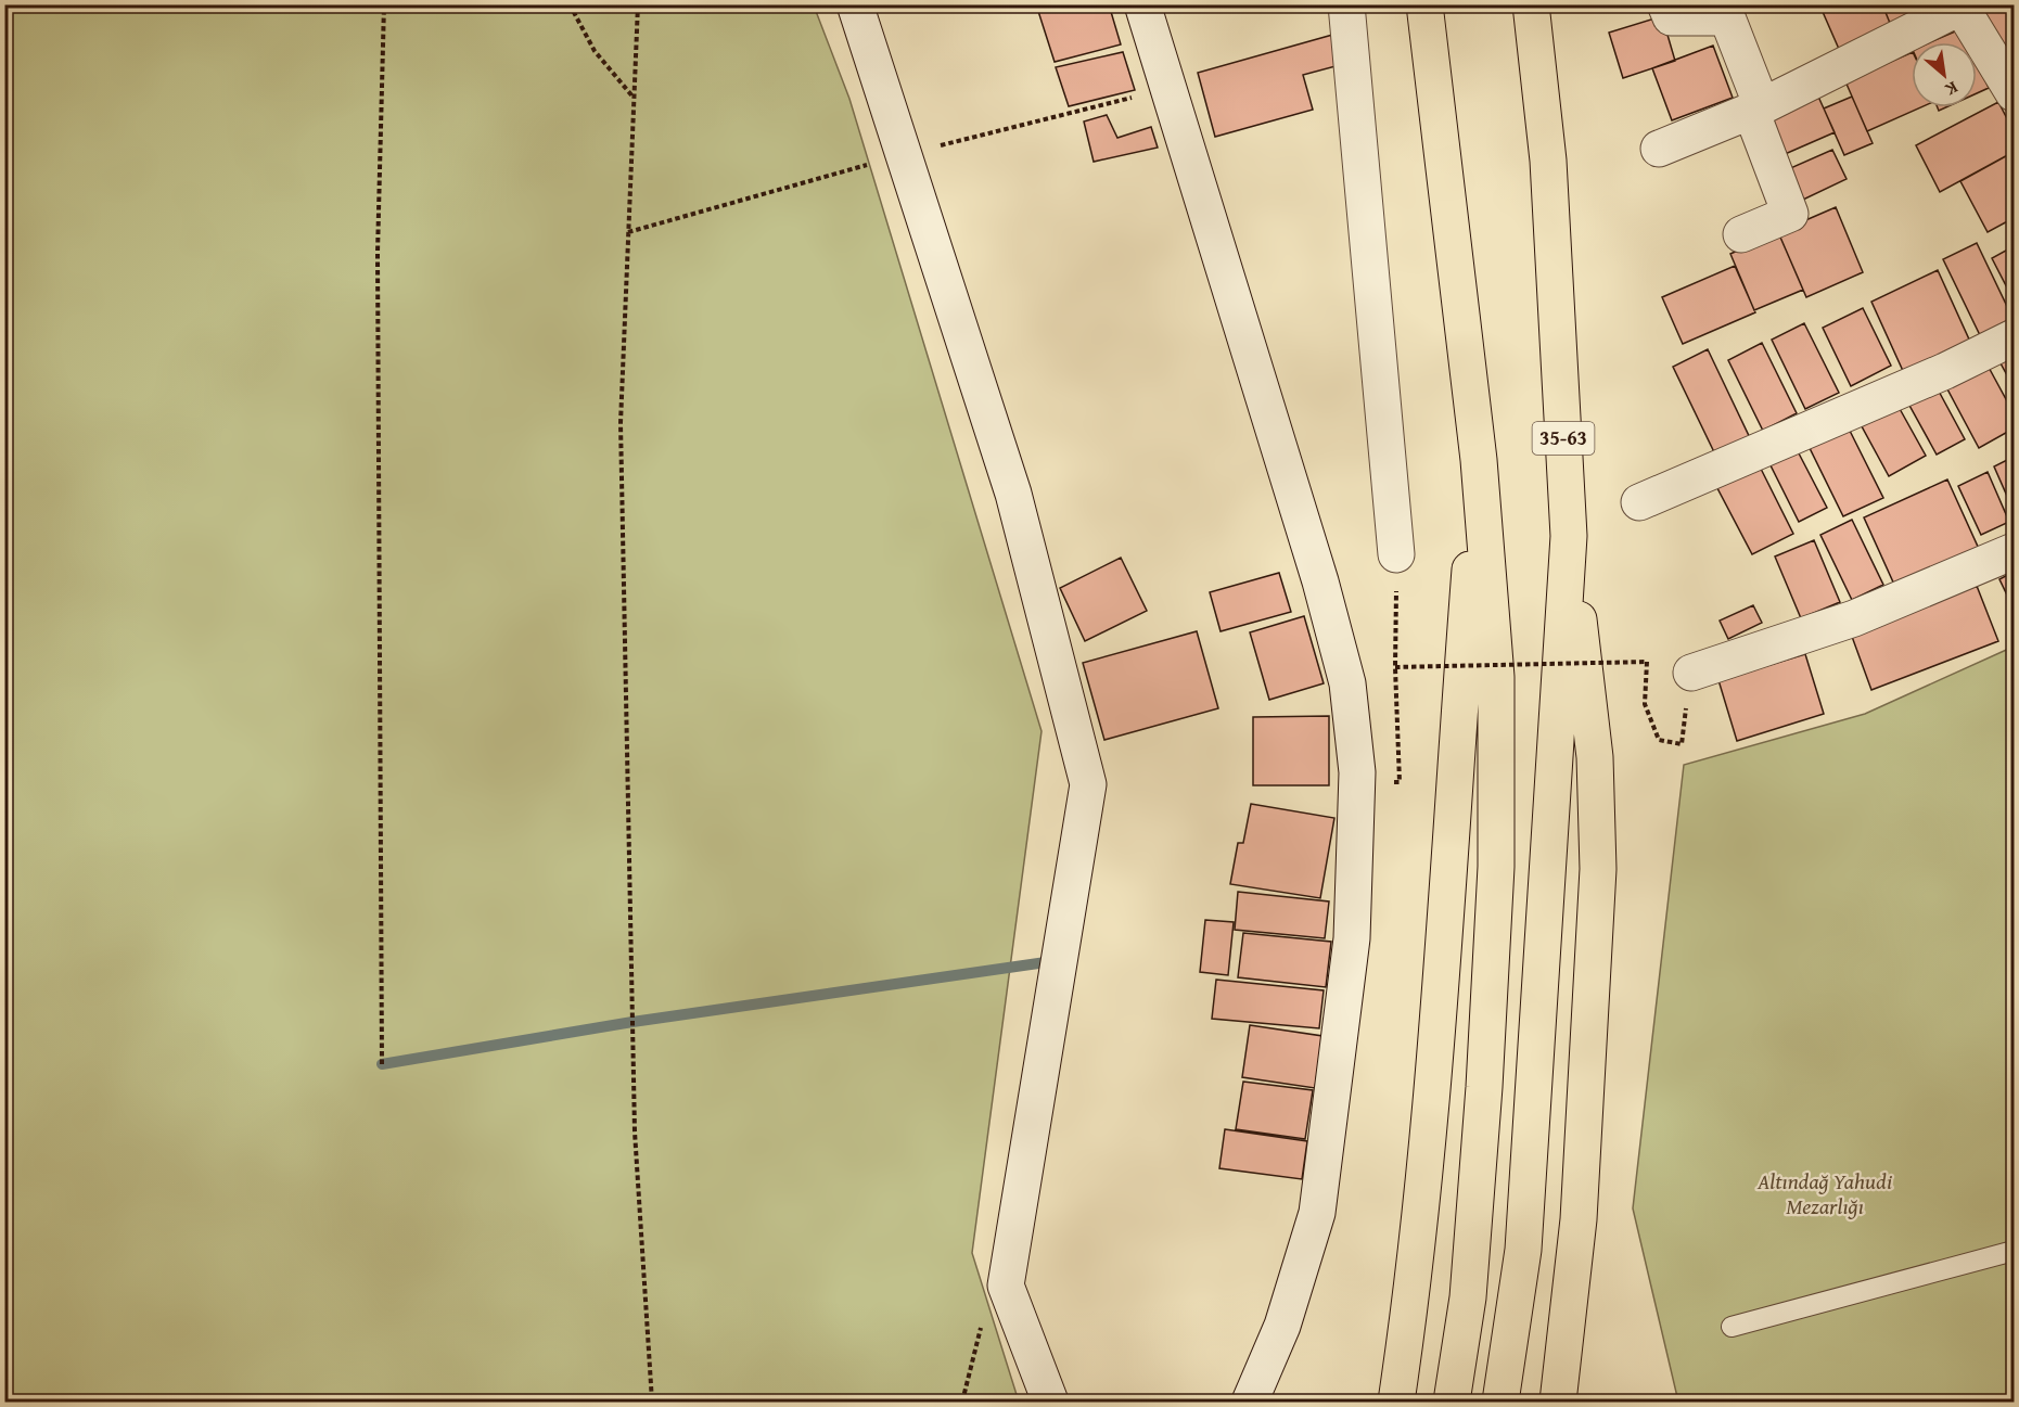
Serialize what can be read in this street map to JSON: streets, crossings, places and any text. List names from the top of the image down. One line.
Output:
{"streets":{"main road":["35-63"]},"parks":["Altındağ Yahudi Mezarlığı"],"north":"bottom right"}
